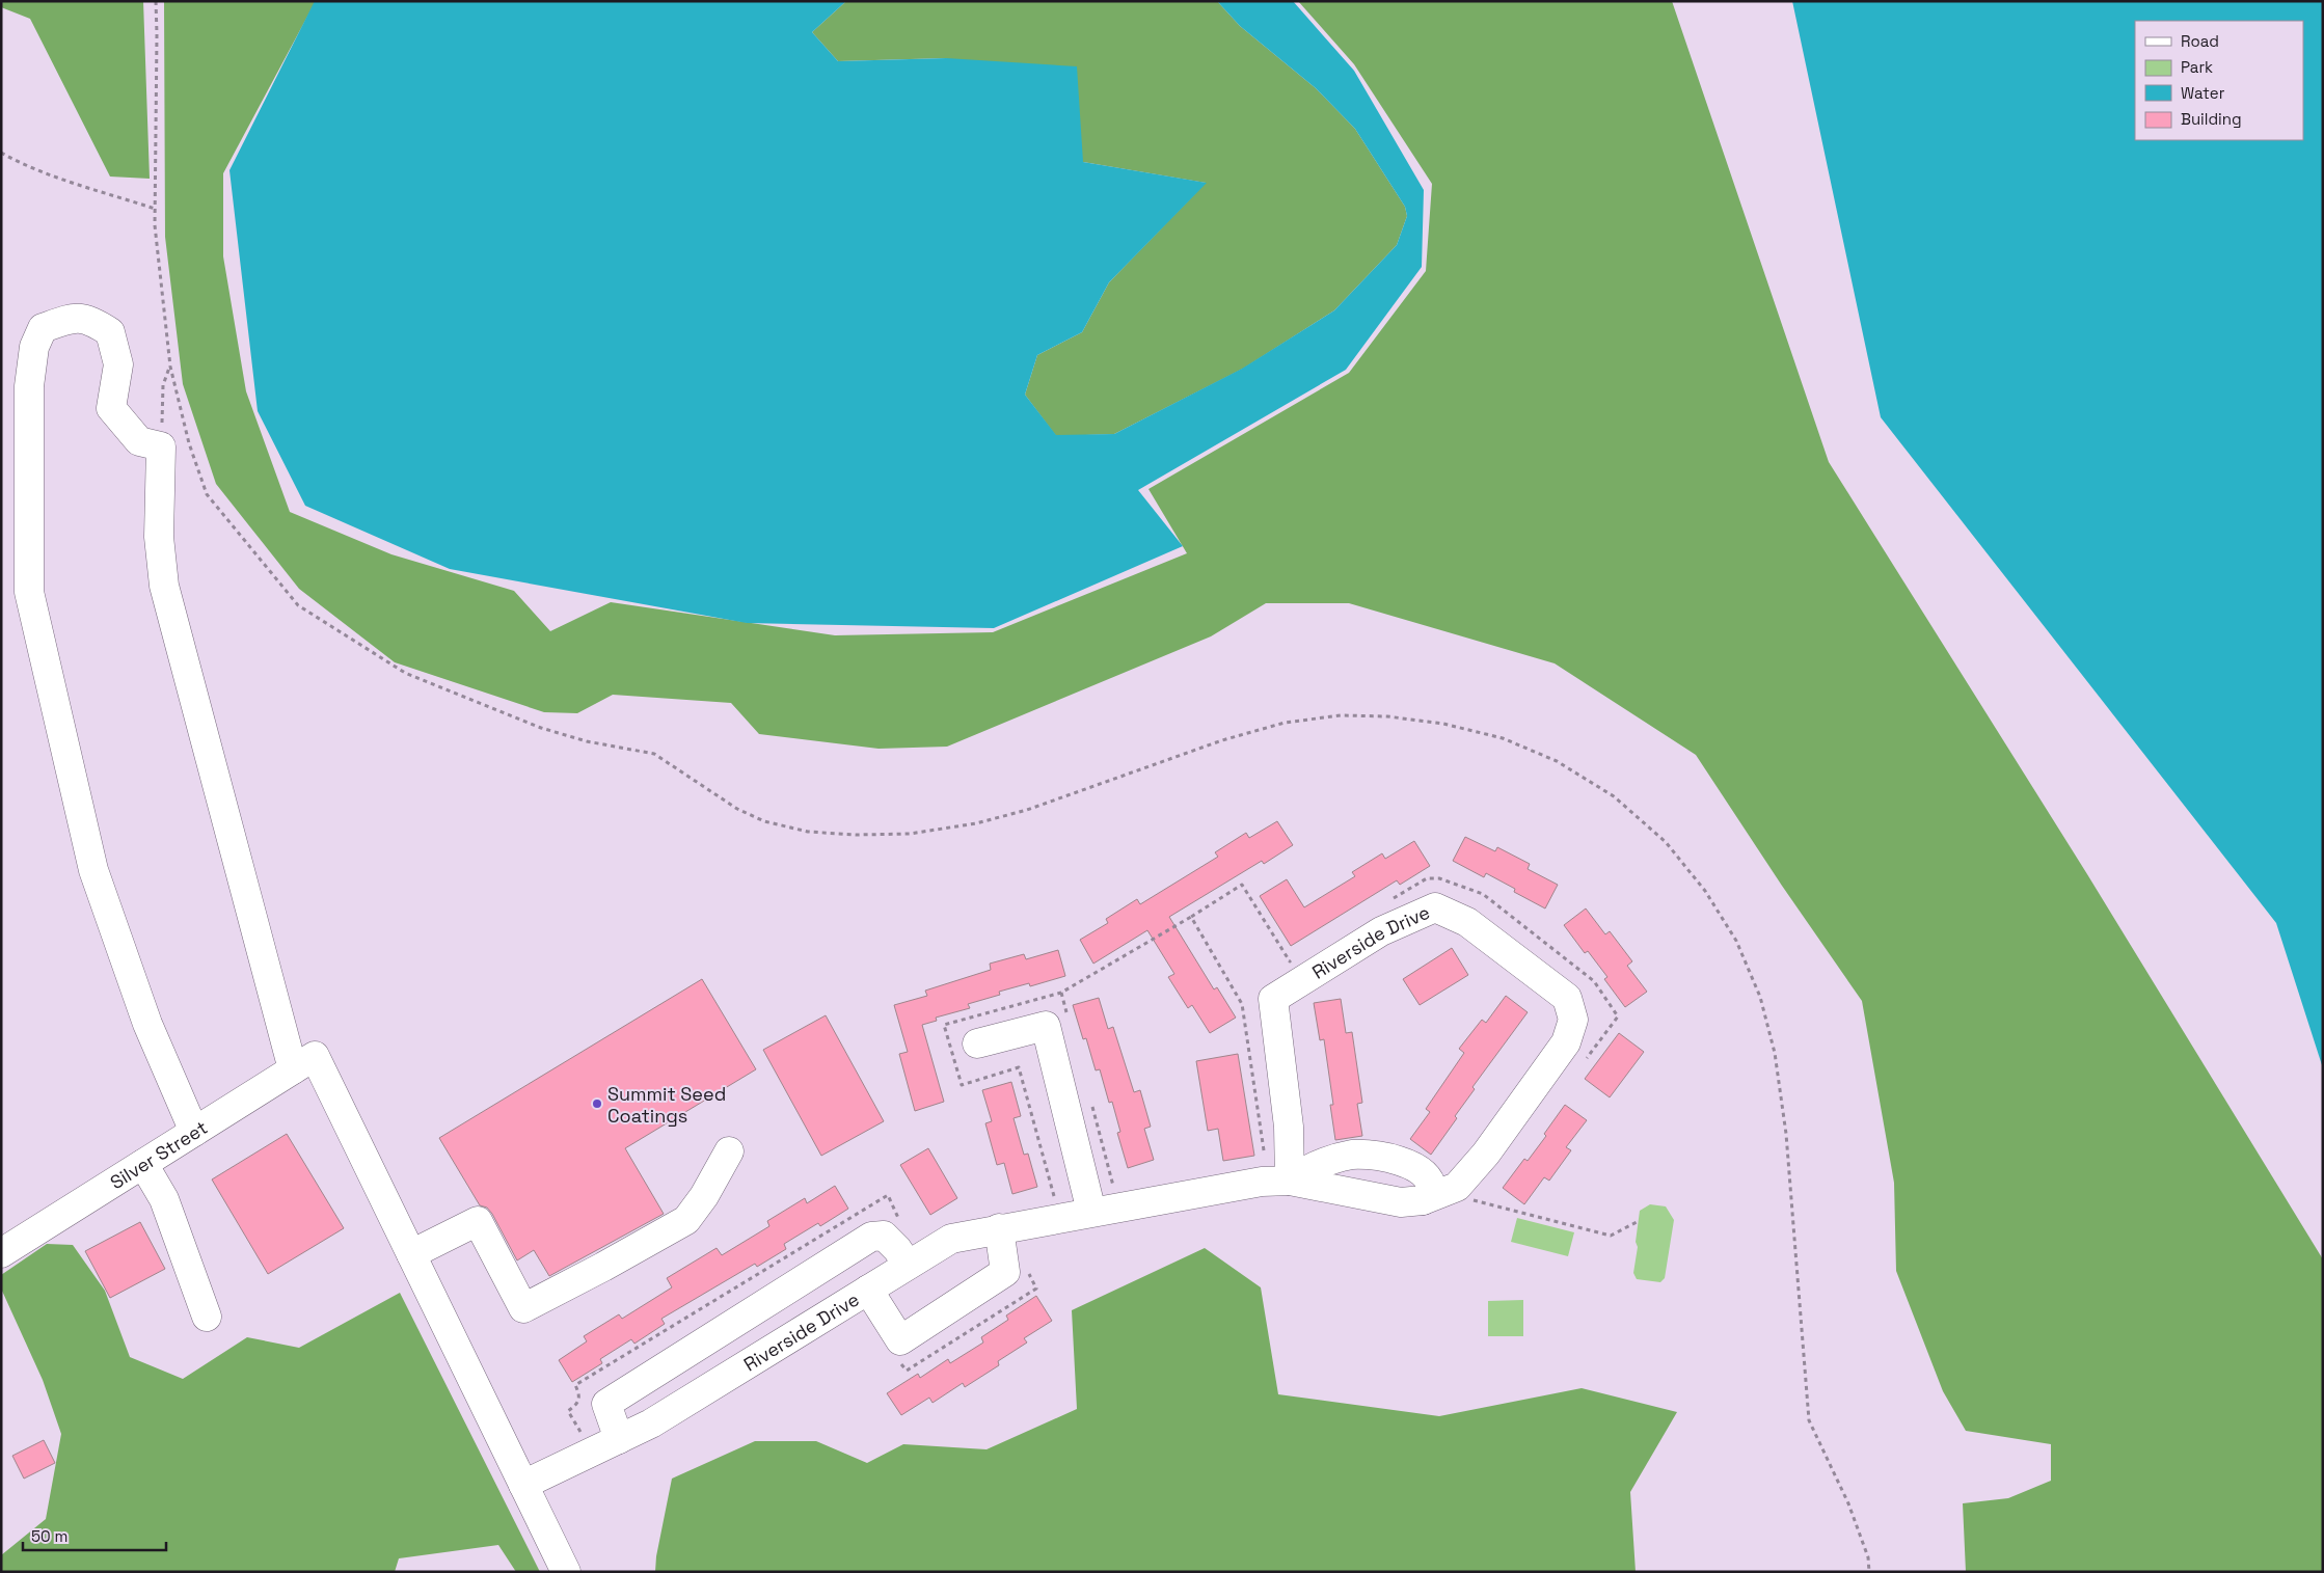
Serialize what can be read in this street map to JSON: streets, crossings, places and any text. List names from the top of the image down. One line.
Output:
{"streets":{"street":["Riverside Drive","Silver Street"]},"places":["Summit Seed Coatings"],"legend":["Road","Park","Water","Building"],"scale_bar":"50 m"}
